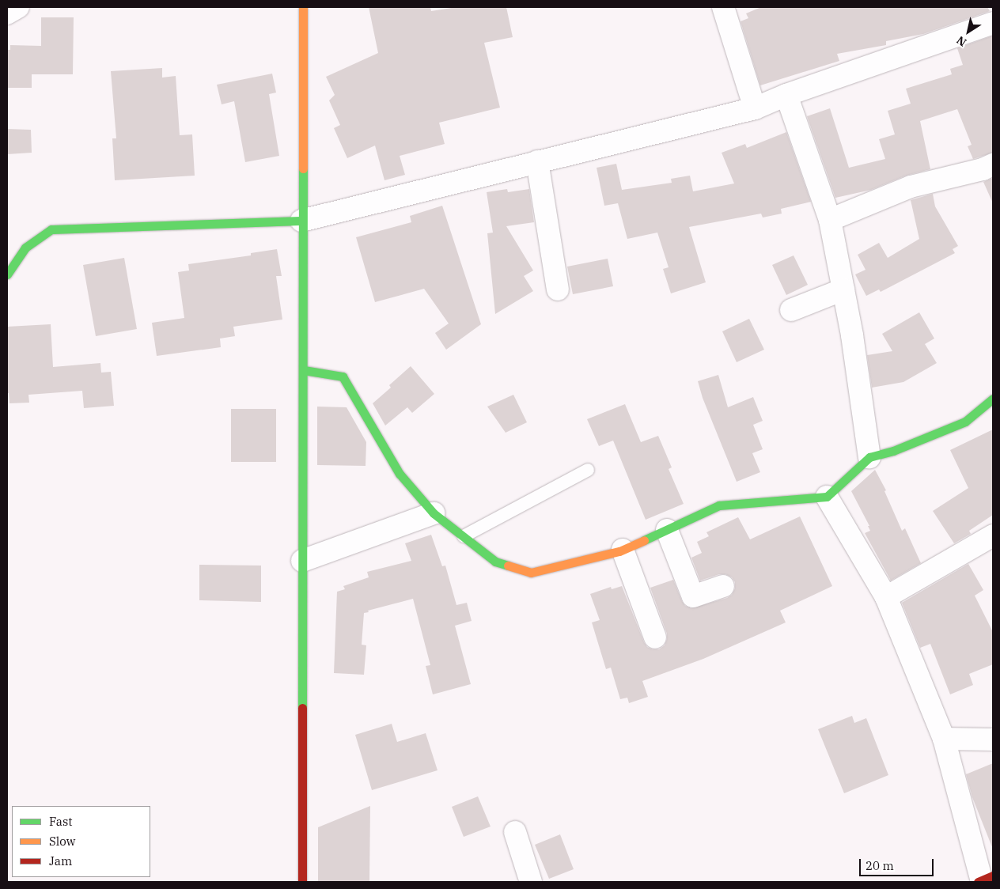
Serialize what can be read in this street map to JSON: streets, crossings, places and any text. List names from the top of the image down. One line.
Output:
{"legend":["Fast","Slow","Jam"],"scale_bar":"20 m","north":"bottom left"}
